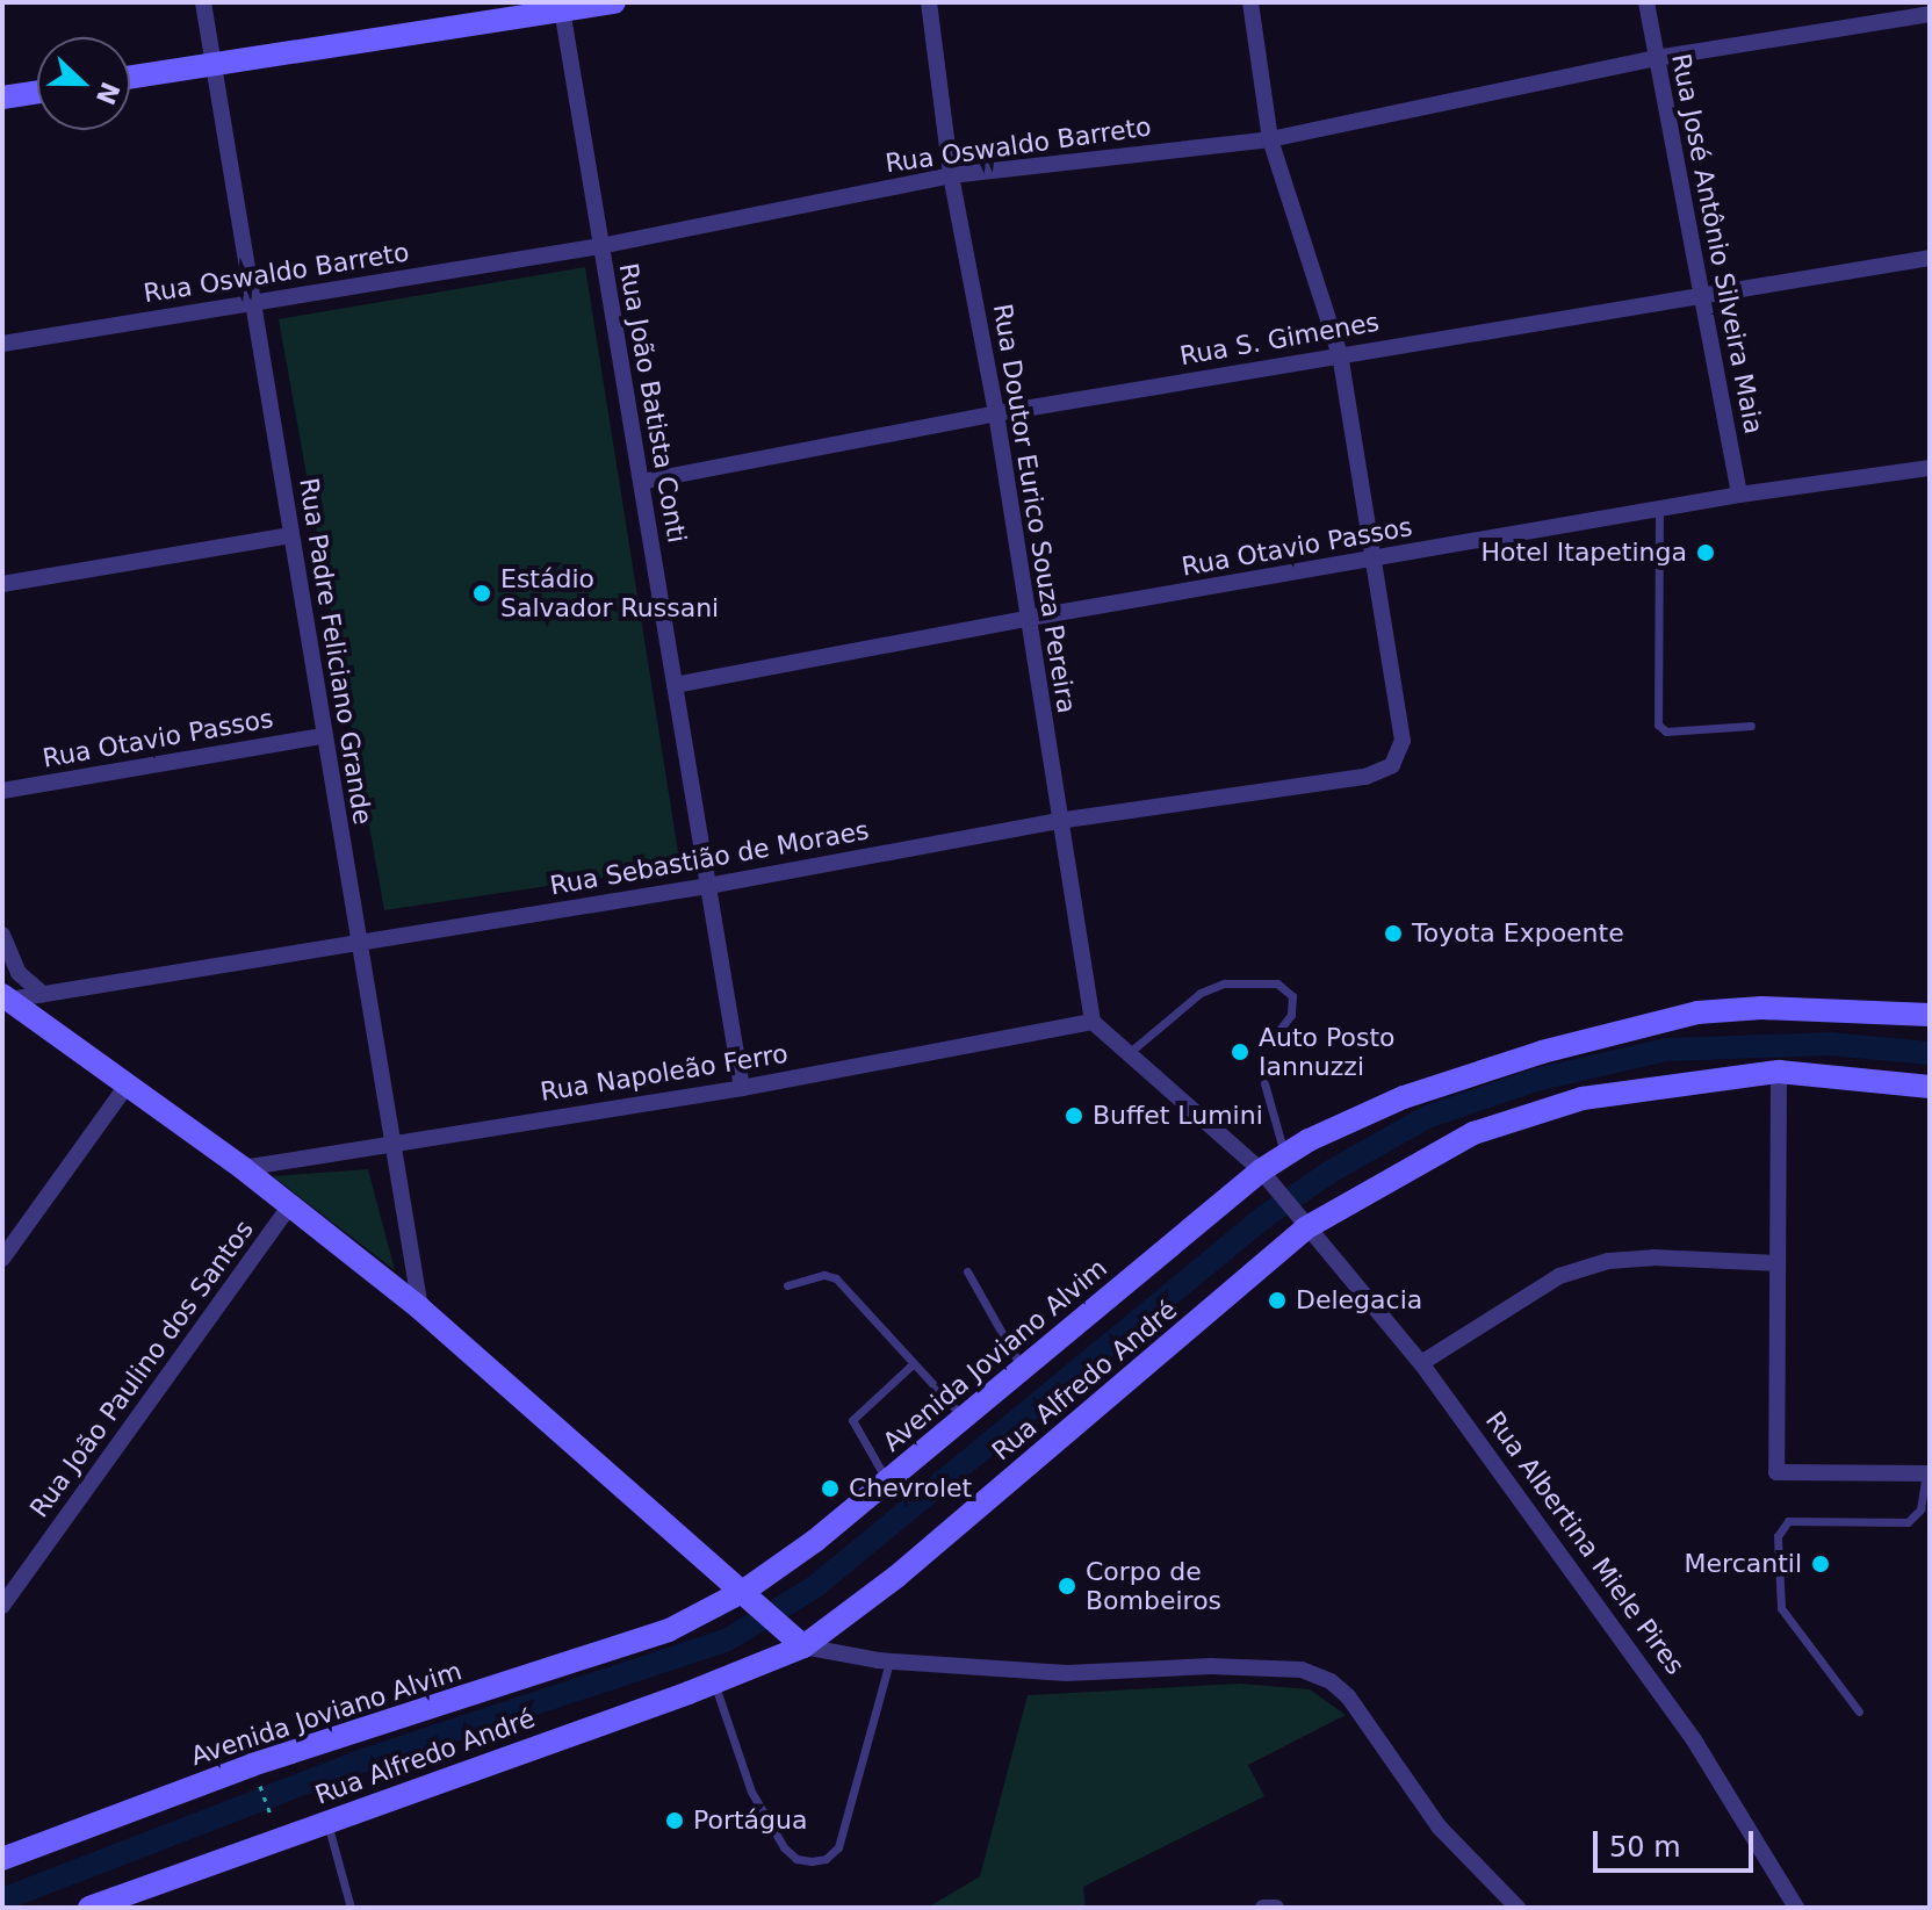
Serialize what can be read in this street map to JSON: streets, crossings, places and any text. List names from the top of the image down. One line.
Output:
{"streets":{"main road":["Avenida Joviano Alvim","Rua Alfredo André"],"street":["Rua Oswaldo Barreto","Rua José Antônio Silveira Maia","Rua S. Gimenes","Rua João Batista Conti","Rua Doutor Eurico Souza Pereira","Rua Otavio Passos","Rua Padre Feliciano Grande","Rua Sebastião de Moraes","Rua Napoleão Ferro","Rua João Paulino dos Santos","Rua Albertina Miele Pires"]},"crossings":[["Rua Oswaldo Barreto","Rua José Antônio Silveira Maia"],["Rua Oswaldo Barreto","Rua João Batista Conti"],["Rua Oswaldo Barreto","Rua Doutor Eurico Souza Pereira"],["Rua Oswaldo Barreto","Rua Padre Feliciano Grande"],["Rua José Antônio Silveira Maia","Rua S. Gimenes"],["Rua José Antônio Silveira Maia","Rua Otavio Passos"],["Rua S. Gimenes","Rua João Batista Conti"],["Rua S. Gimenes","Rua Doutor Eurico Souza Pereira"],["Rua João Batista Conti","Rua Otavio Passos"],["Rua João Batista Conti","Rua Sebastião de Moraes"],["Rua João Batista Conti","Rua Napoleão Ferro"],["Rua Doutor Eurico Souza Pereira","Rua Otavio Passos"],["Rua Doutor Eurico Souza Pereira","Rua Sebastião de Moraes"],["Rua Doutor Eurico Souza Pereira","Rua Napoleão Ferro"],["Rua Doutor Eurico Souza Pereira","Rua Albertina Miele Pires"],["Rua Otavio Passos","Rua Padre Feliciano Grande"],["Rua Otavio Passos","Rua Sebastião de Moraes"],["Rua Padre Feliciano Grande","Rua Sebastião de Moraes"],["Rua Padre Feliciano Grande","Rua Napoleão Ferro"],["Rua Napoleão Ferro","Rua Albertina Miele Pires"],["Avenida Joviano Alvim","Rua Albertina Miele Pires"],["Rua Alfredo André","Rua Albertina Miele Pires"]],"places":["Hotel Itapetinga","Estádio Salvador Russani","Toyota Expoente","Auto Posto Iannuzzi","Buffet Lumini","Delegacia","Chevrolet","Mercantil","Corpo de Bombeiros","Portágua"],"scale_bar":"50 m","north":"right"}
